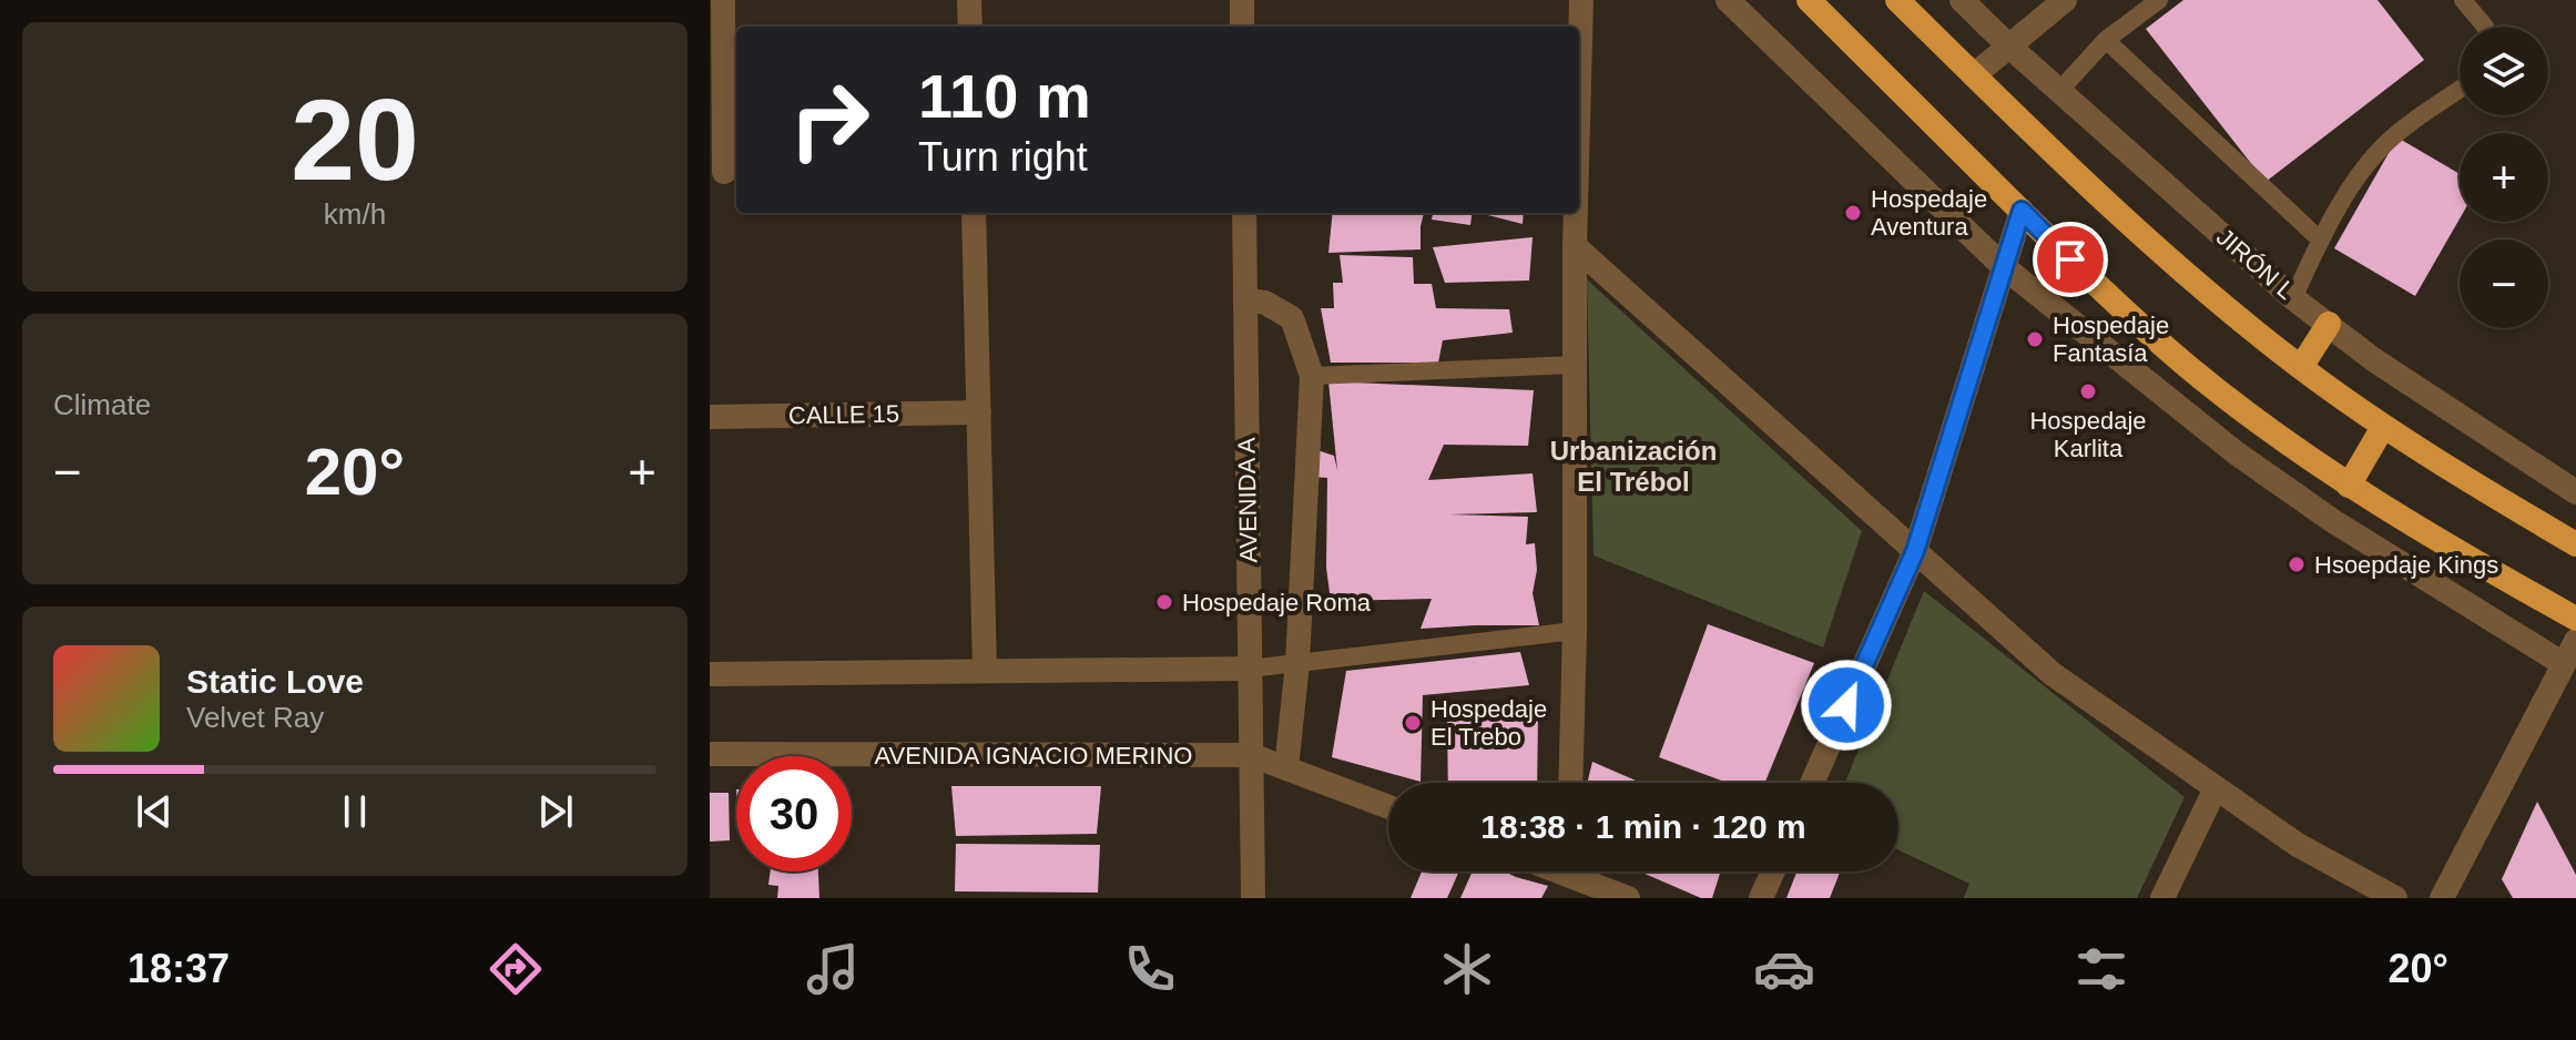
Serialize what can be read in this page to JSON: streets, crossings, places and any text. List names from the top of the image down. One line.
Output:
{"streets":{"street":["JIRÓN L","CALLE 15","AVENIDA A","AVENIDA IGNACIO MERINO"]},"crossings":[["AVENIDA A","AVENIDA IGNACIO MERINO"]],"districts":["Urbanización El Trébol"],"places":["Hospedaje Aventura","Hospedaje Fantasía","Hospedaje Karlita","Hsoepdaje Kings","Hospedaje Roma","Hospedaje El Trebo"],"page":{"tile":[["20","km/h"],"Climate"],"map_buttons":["+","−"],"turn":["110 m","Turn right"],"heat":["−","20°","+"],"song":["Static Love","Velvet Ray"],"limit":"30","trip":"18:38 · 1 min · 120 m","tabs":["18:37","20°"]}}
